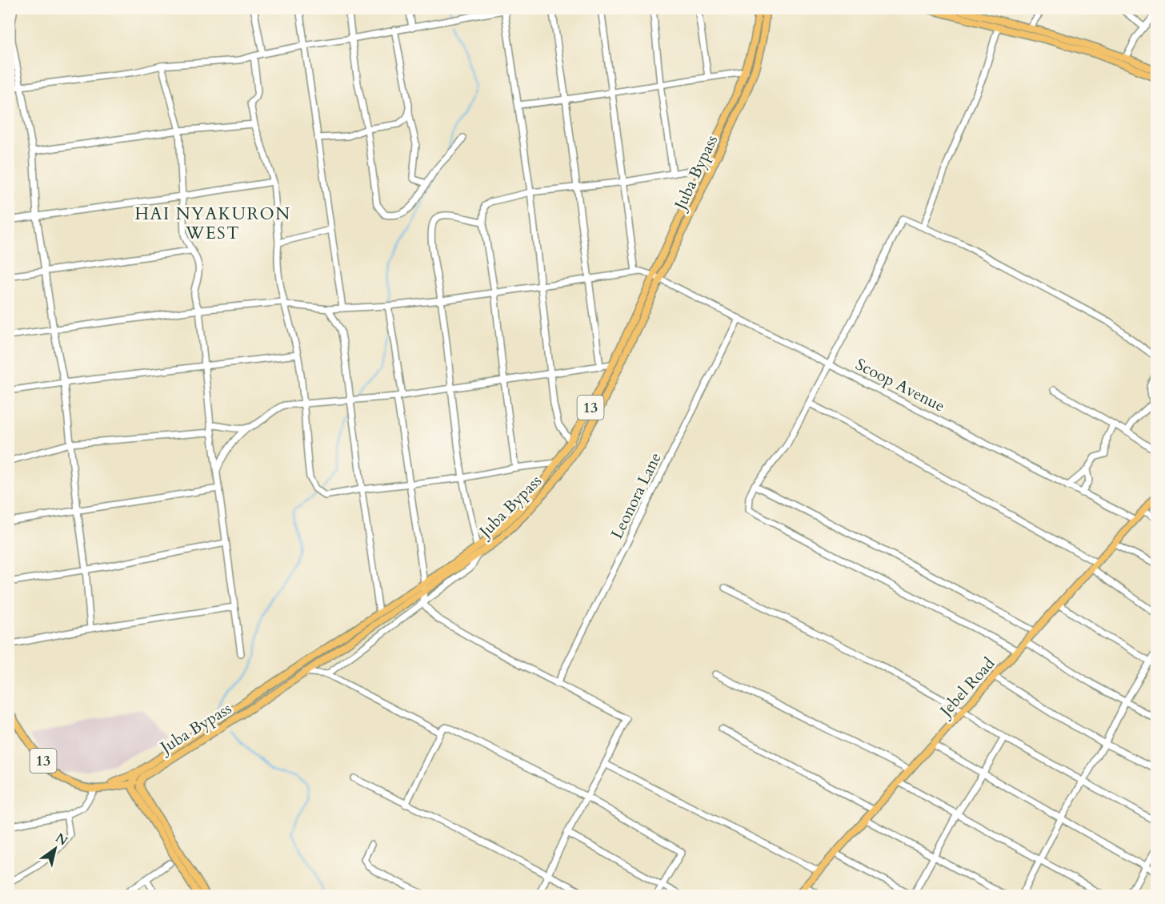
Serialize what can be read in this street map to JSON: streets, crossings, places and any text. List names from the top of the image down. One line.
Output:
{"streets":{"main road":["Juba Bypass","13","Jebel Road"],"street":["Scoop Avenue","Leonora Lane"]},"crossings":[["Juba Bypass","Scoop Avenue"],["Scoop Avenue","Leonora Lane"],["Scoop Avenue","Jebel Road"]],"districts":["HAI NYAKURON WEST"],"north":"top right"}
